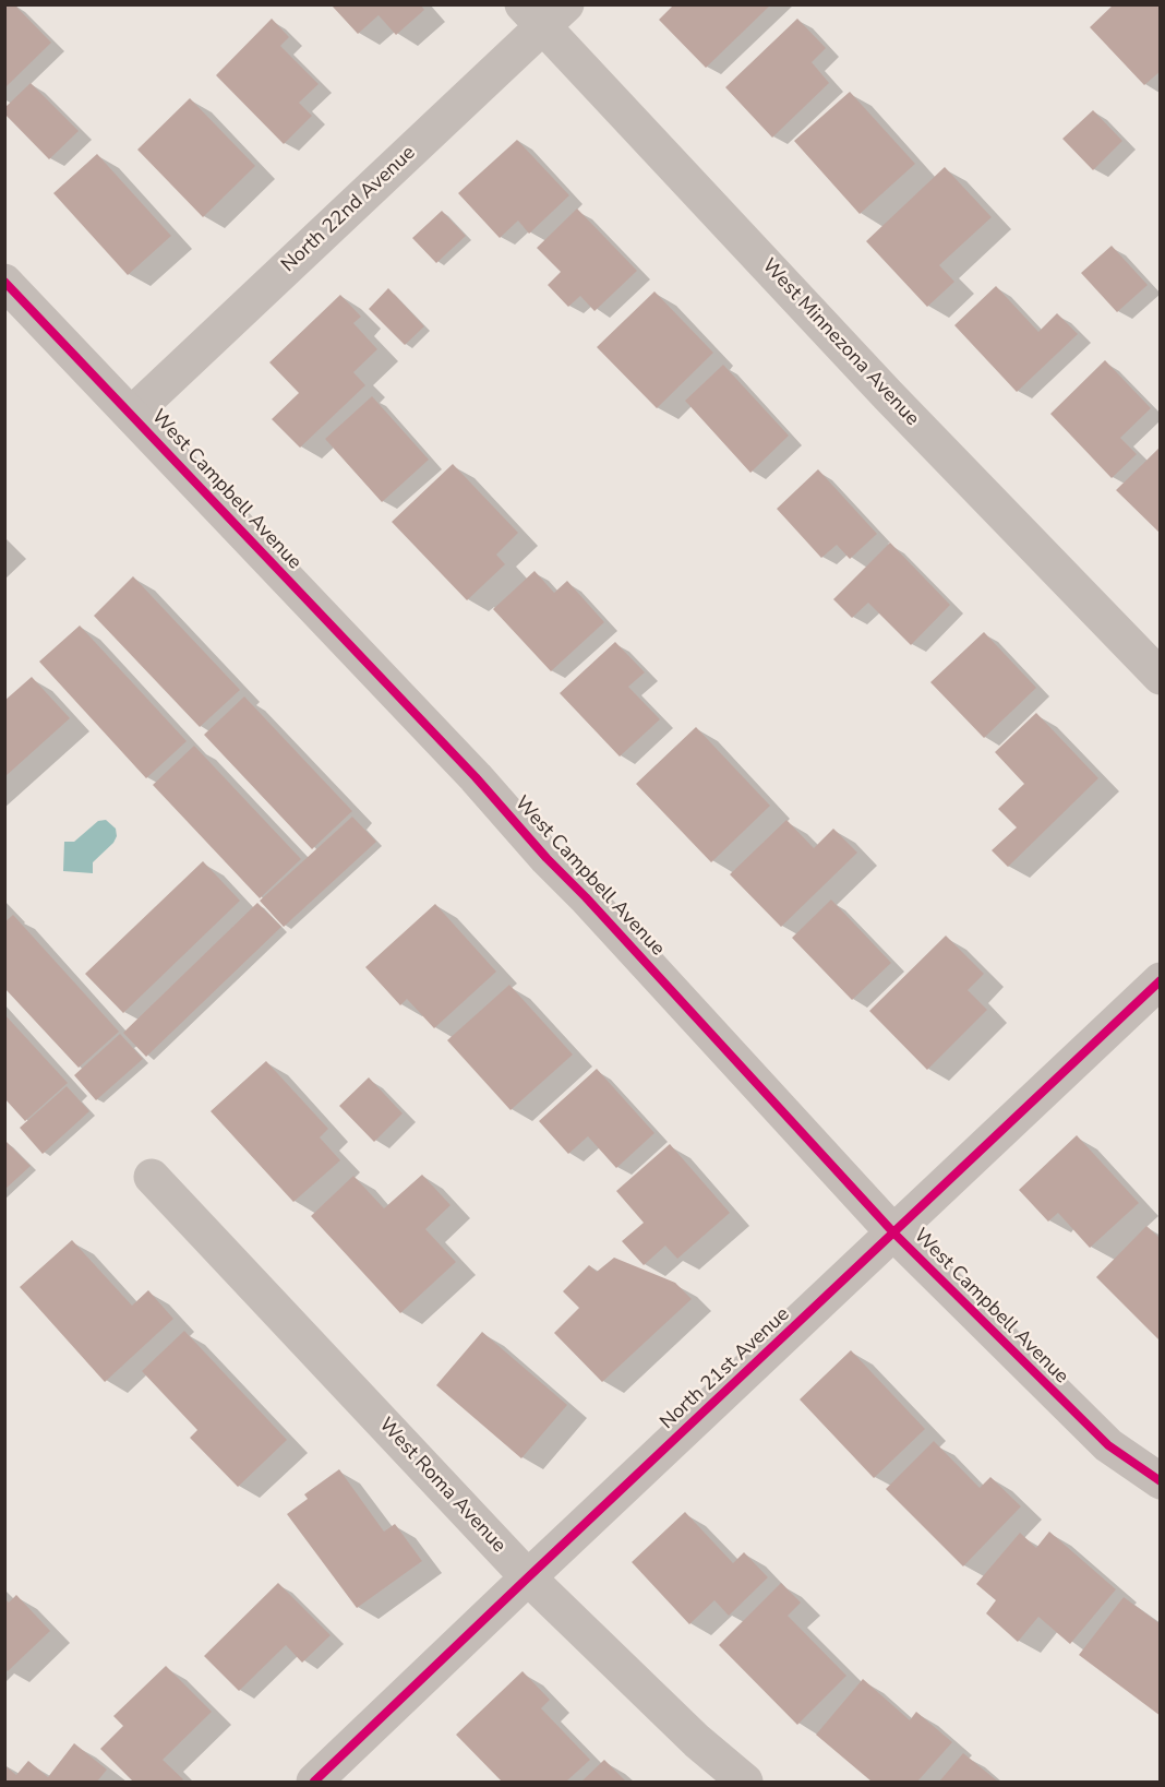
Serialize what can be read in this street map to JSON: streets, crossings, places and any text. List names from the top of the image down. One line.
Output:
{"streets":{"street":["North 22nd Avenue","West Minnezona Avenue","West Campbell Avenue","North 21st Avenue","West Roma Avenue"]},"crossings":[["North 22nd Avenue","West Minnezona Avenue"],["North 22nd Avenue","West Campbell Avenue"],["West Campbell Avenue","North 21st Avenue"],["North 21st Avenue","West Roma Avenue"]]}
